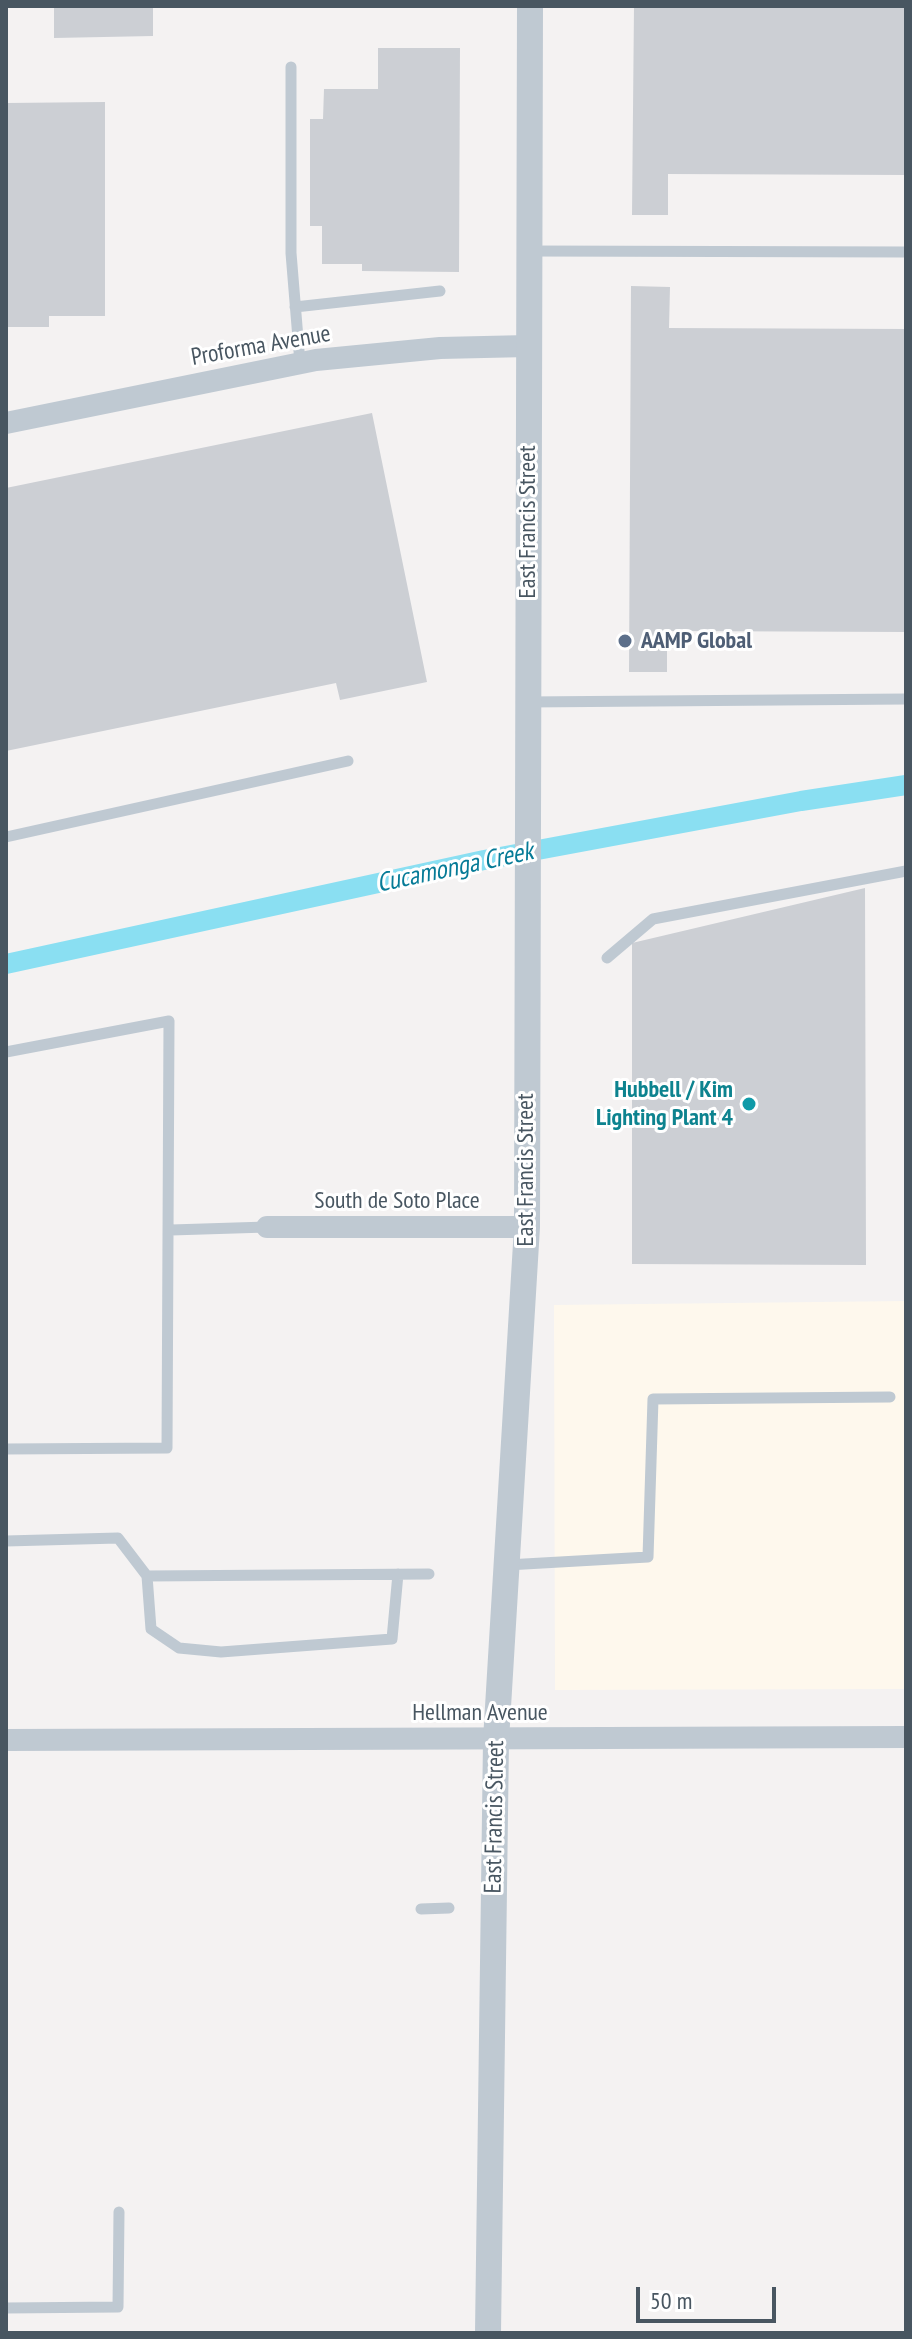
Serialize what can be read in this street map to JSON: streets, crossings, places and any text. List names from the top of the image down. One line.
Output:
{"streets":{"street":["Proforma Avenue","East Francis Street","South de Soto Place","Hellman Avenue"]},"crossings":[["Proforma Avenue","East Francis Street"],["East Francis Street","South de Soto Place"],["East Francis Street","Hellman Avenue"]],"water":["Cucamonga Creek"],"places":["AAMP Global","Hubbell / Kim Lighting Plant 4"],"scale_bar":"50 m"}
